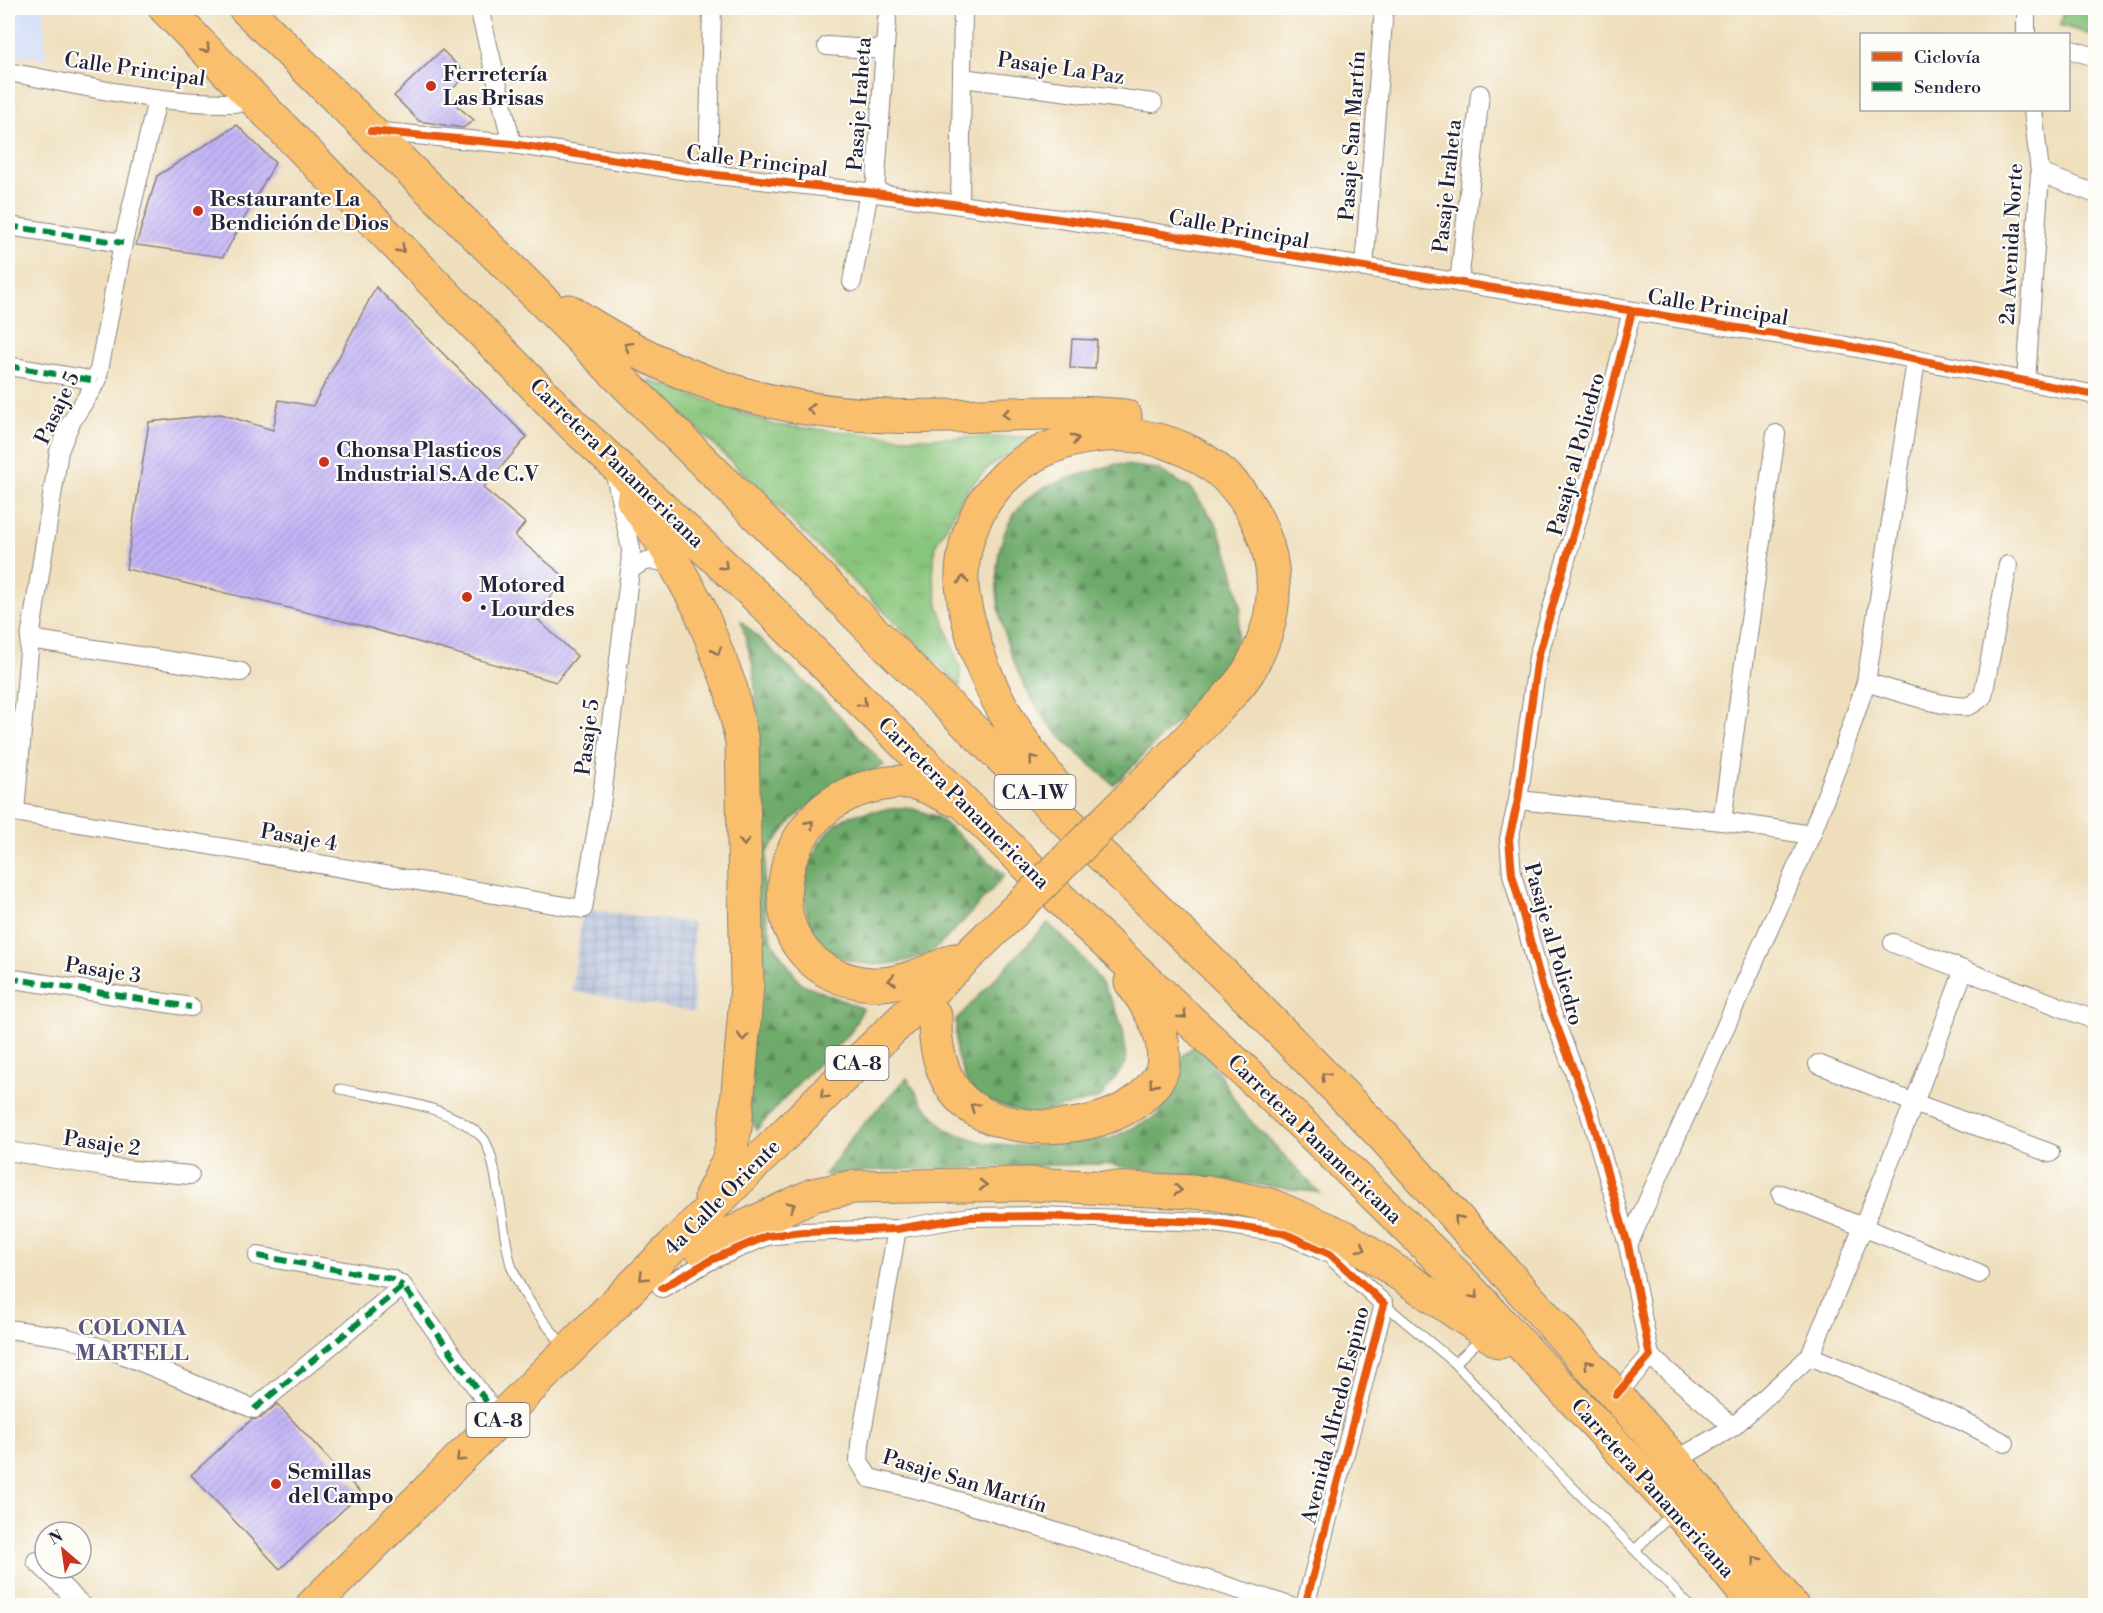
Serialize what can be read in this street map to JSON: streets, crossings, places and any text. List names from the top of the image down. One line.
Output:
{"streets":{"highway":["Carretera Panamericana","CA-1W","CA-8","4a Calle Oriente"],"street":["Pasaje La Paz","Calle Principal","Pasaje Iraheta","Pasaje San Martín","2a Avenida Norte","Pasaje 5","Pasaje al Poliedro","Pasaje 4","Pasaje 3","Pasaje 2","Avenida Alfredo Espino"]},"crossings":[["Calle Principal","Pasaje Iraheta"],["Calle Principal","Pasaje San Martín"],["Calle Principal","2a Avenida Norte"],["Calle Principal","Pasaje 5"],["Calle Principal","Pasaje al Poliedro"],["Calle Principal","Carretera Panamericana"],["Pasaje San Martín","Avenida Alfredo Espino"],["Pasaje 5","Pasaje 4"],["4a Calle Oriente","Avenida Alfredo Espino"]],"districts":["COLONIA MARTELL"],"places":["Ferretería Las Brisas","Restaurante La Bendición de Dios","Chonsa Plasticos Industrial S.A de C.V","Motored • Lourdes","Semillas del Campo"],"legend":["Ciclovía","Sendero"],"north":"top left"}
